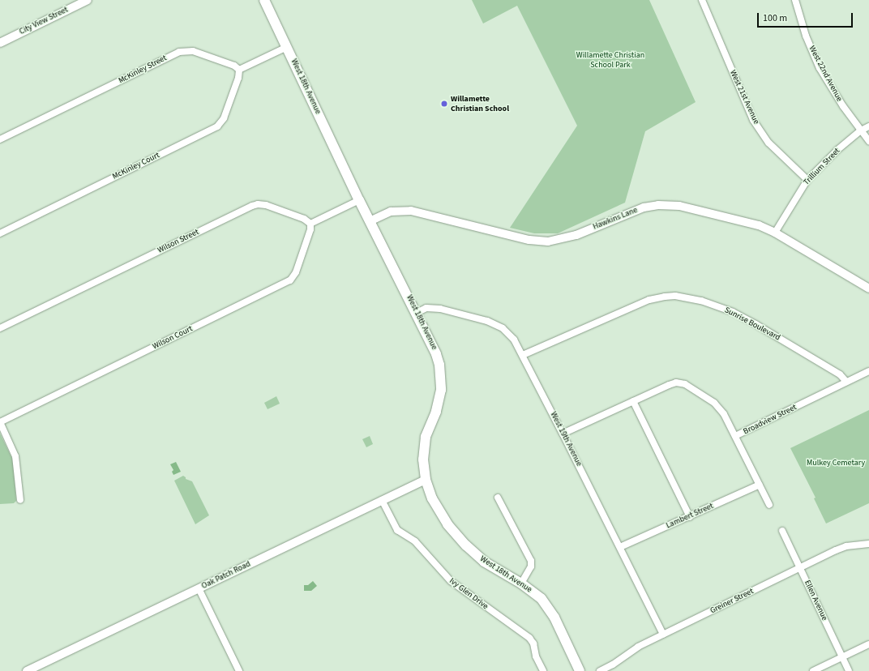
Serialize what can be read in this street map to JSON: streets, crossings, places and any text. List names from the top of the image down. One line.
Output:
{"streets":{"main road":["West 18th Avenue"],"street":["City View Street","McKinley Street","West 22nd Avenue","West 21st Avenue","McKinley Court","Trillium Street","Hawkins Lane","Wilson Street","Sunrise Boulevard","Wilson Court","Broadview Street","West 19th Avenue","Lambert Street","Oak Patch Road","Ivy Glen Drive","Ellen Avenue","Greiner Street"]},"crossings":[["McKinley Street","McKinley Court"],["West 22nd Avenue","Trillium Street"],["West 18th Avenue","Hawkins Lane"],["West 18th Avenue","West 19th Avenue"],["West 18th Avenue","Oak Patch Road"],["West 21st Avenue","Trillium Street"],["Trillium Street","Hawkins Lane"],["Wilson Street","Wilson Court"],["Sunrise Boulevard","Broadview Street"],["Sunrise Boulevard","West 19th Avenue"],["Broadview Street","West 19th Avenue"],["West 19th Avenue","Lambert Street"],["West 19th Avenue","Greiner Street"],["Oak Patch Road","Ivy Glen Drive"],["Ellen Avenue","Greiner Street"]],"parks":["Willamette Christian School Park","Mulkey Cemetary"],"places":["Willamette Christian School"],"scale_bar":"100 m"}
